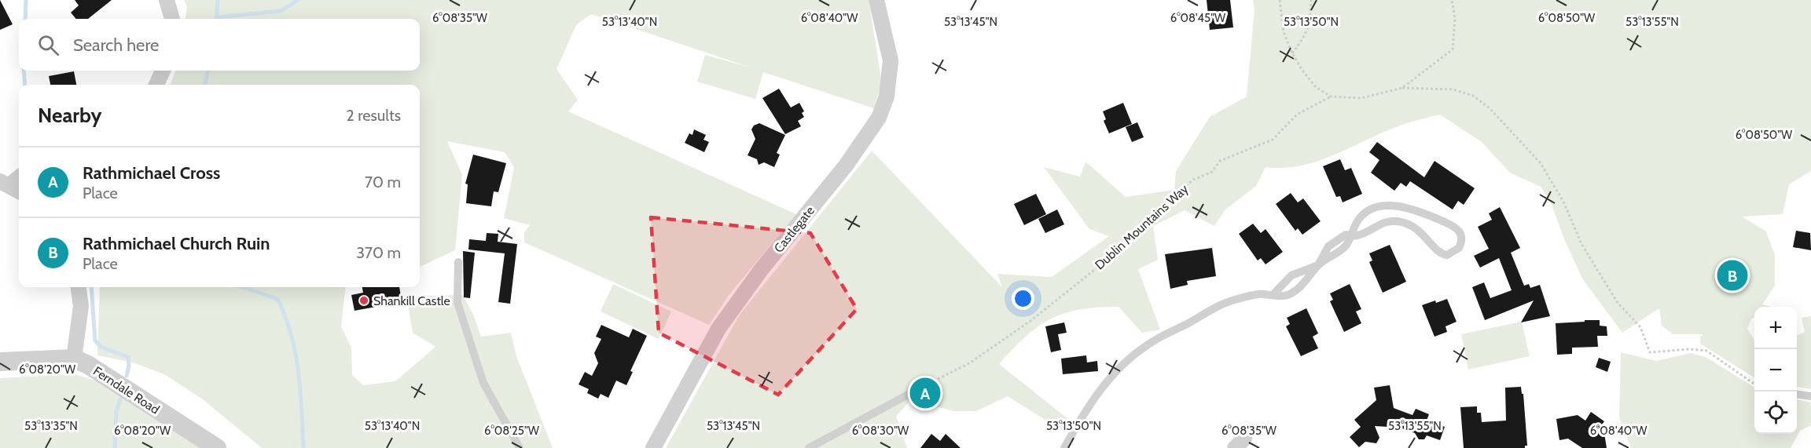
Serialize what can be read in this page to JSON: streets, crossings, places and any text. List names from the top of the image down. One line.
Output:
{"streets":{"street":["Castlegate","Ferndale Road"],"path":["Dublin Mountains Way"]},"places":["Shankill Castle"],"page":{"search":"Search here","heading":["Nearby","2 results"],"list":[{"mark":"A","name":"Rathmichael Cross","note":"Place","value":"70 m"},{"mark":"B","name":"Rathmichael Church Ruin","note":"Place","value":"370 m"}],"pins":["B","A"],"map_buttons":["+","−"]},"coordinates":["6°08'50\"W","6°08'35\"W","6°08'40\"W","6°08'45\"W","53°13'40\"N","53°13'45\"N","53°13'50\"N","53°13'55\"N","6°08'20\"W","53°13'35\"N","6°08'25\"W","6°08'30\"W"]}
